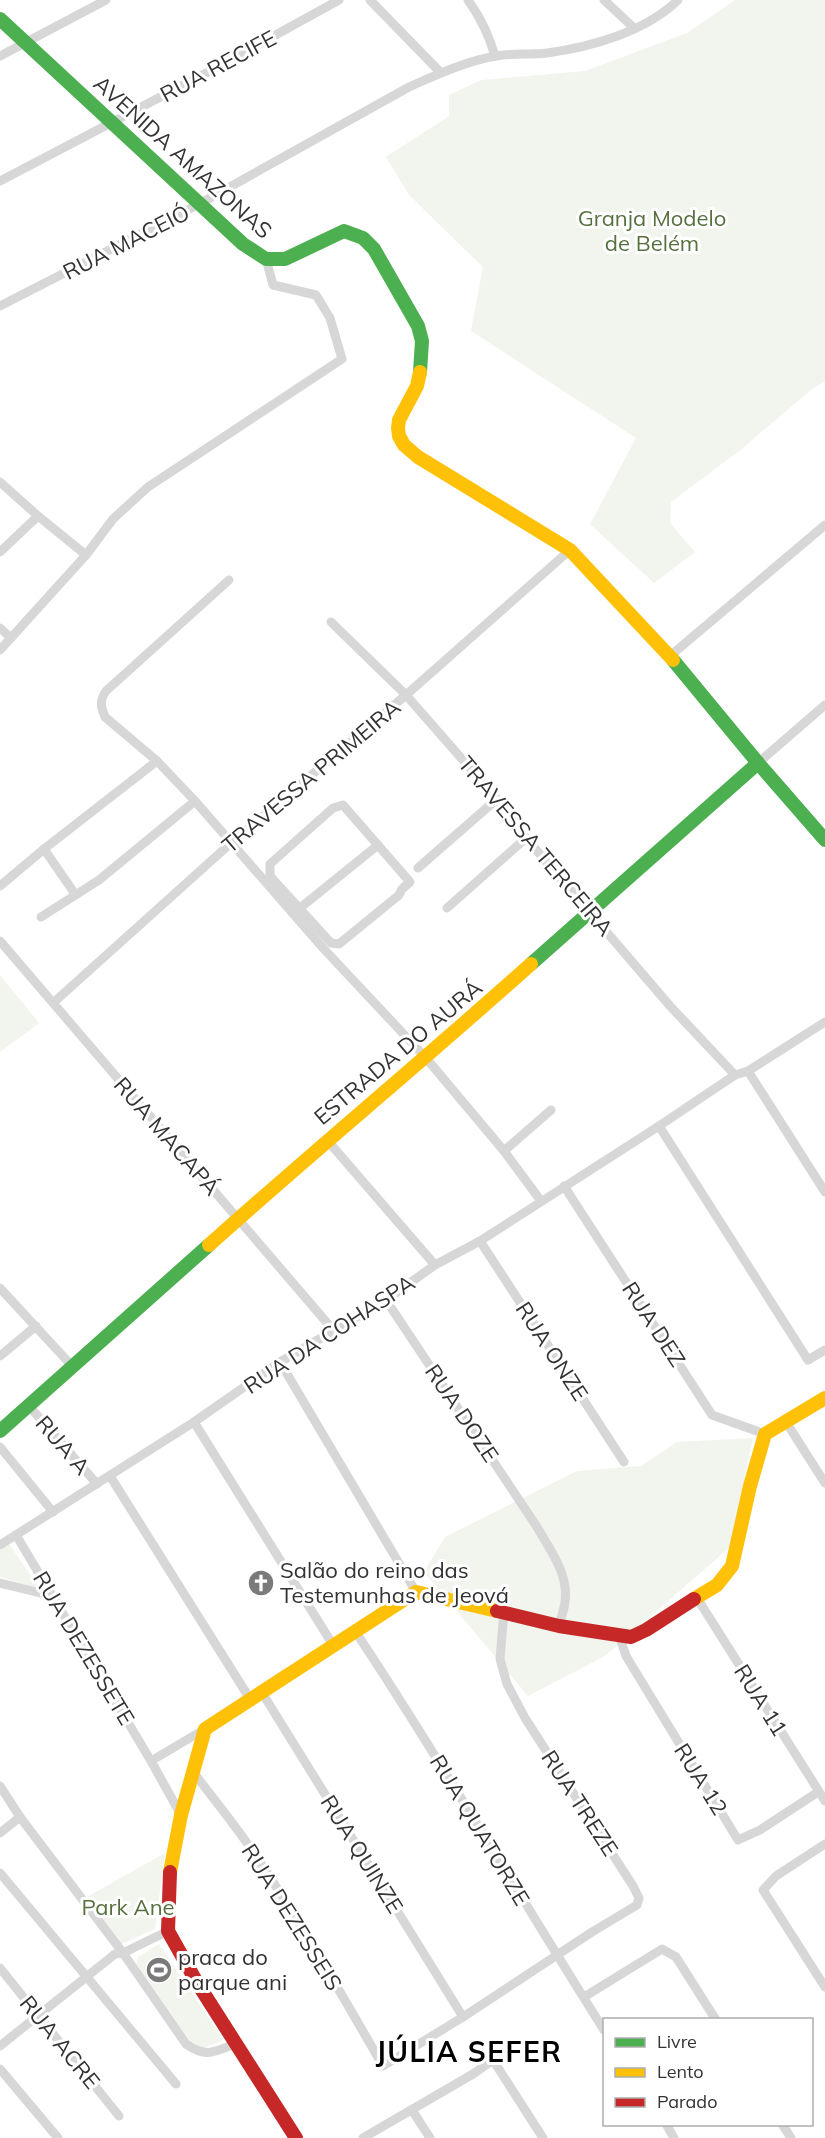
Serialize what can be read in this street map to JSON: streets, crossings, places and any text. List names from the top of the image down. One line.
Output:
{"streets":{"street":["RUA RECIFE","AVENIDA AMAZONAS","RUA MACEIÓ","TRAVESSA PRIMEIRA","TRAVESSA TERCEIRA","ESTRADA DO AURÁ","RUA MACAPÁ","RUA DEZ","RUA DA COHASPA","RUA ONZE","RUA DOZE","RUA A","RUA DEZESSETE","RUA 11","RUA 12","RUA TREZE","RUA QUATORZE","RUA QUINZE","RUA DEZESSEIS","RUA ACRE"]},"crossings":[["RUA RECIFE","AVENIDA AMAZONAS"],["AVENIDA AMAZONAS","RUA MACEIÓ"],["AVENIDA AMAZONAS","TRAVESSA PRIMEIRA"],["AVENIDA AMAZONAS","ESTRADA DO AURÁ"],["TRAVESSA PRIMEIRA","TRAVESSA TERCEIRA"],["TRAVESSA PRIMEIRA","RUA MACAPÁ"],["TRAVESSA TERCEIRA","ESTRADA DO AURÁ"],["TRAVESSA TERCEIRA","RUA DA COHASPA"],["ESTRADA DO AURÁ","RUA MACAPÁ"],["ESTRADA DO AURÁ","RUA A"],["RUA MACAPÁ","RUA DA COHASPA"],["RUA DEZ","RUA DA COHASPA"],["RUA DA COHASPA","RUA ONZE"],["RUA DA COHASPA","RUA DOZE"],["RUA DA COHASPA","RUA A"],["RUA DA COHASPA","RUA DEZESSETE"],["RUA DA COHASPA","RUA QUINZE"],["RUA 11","RUA 12"],["RUA TREZE","RUA QUATORZE"],["RUA QUINZE","RUA DEZESSEIS"]],"districts":["JÚLIA SEFER"],"parks":["Granja Modelo de Belém","Park Ane"],"places":{"church":["Salão do reino das Testemunhas de Jeová"],"sports":["praca do parque ani"]},"legend":["Livre","Lento","Parado"]}
